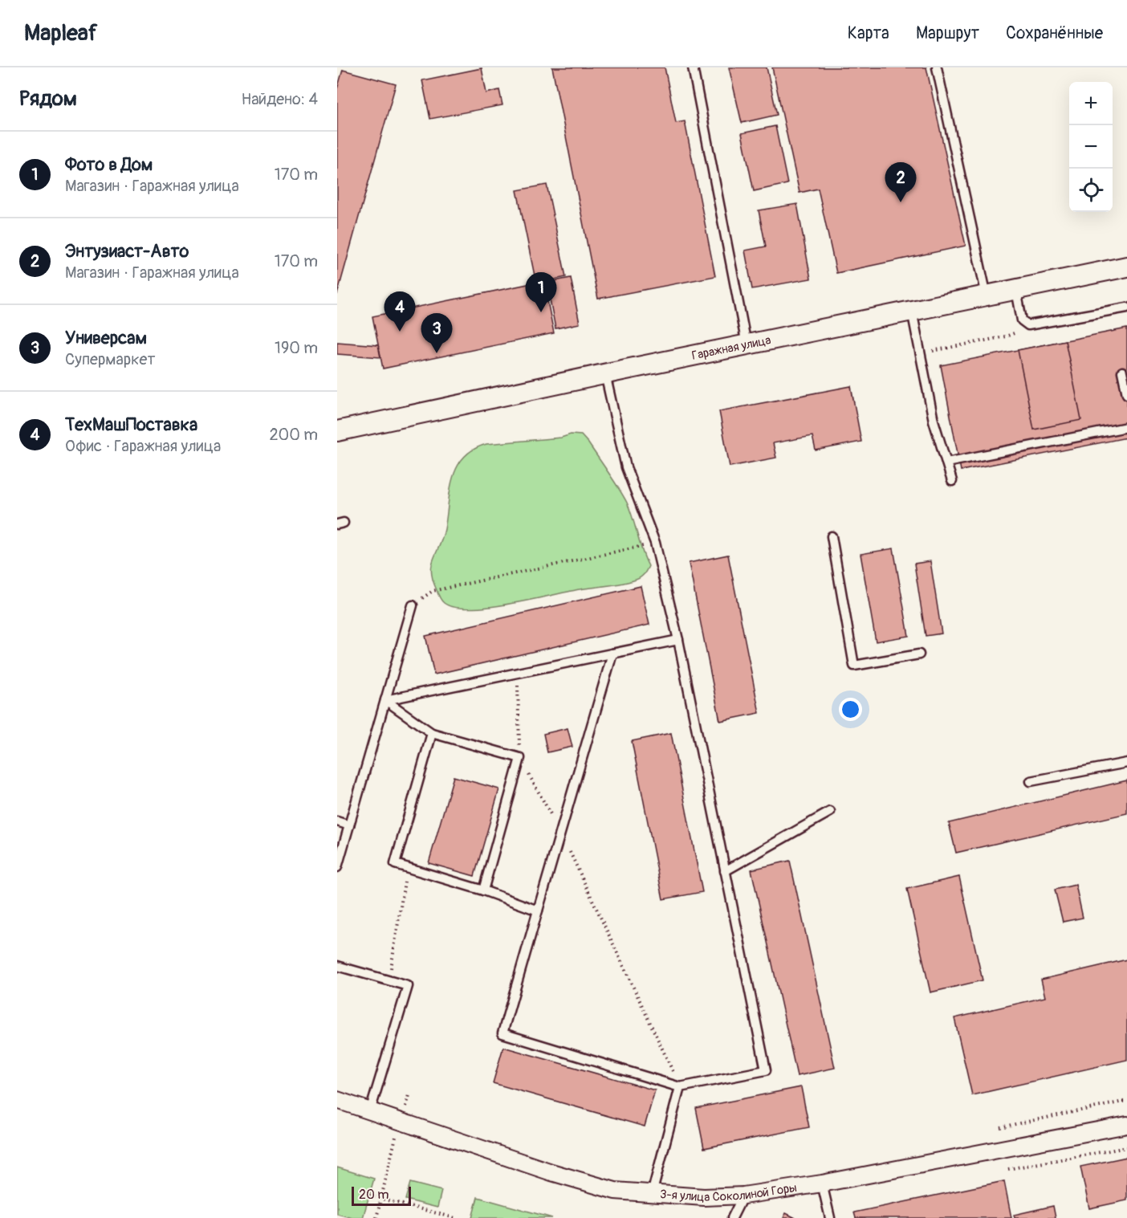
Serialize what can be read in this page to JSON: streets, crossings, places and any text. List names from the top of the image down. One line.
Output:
{"streets":{"street":["Гаражная улица","3-я улица Соколиной Горы"]},"scale_bar":"20 m","page":{"header":"Mapleaf","nav":["Карта","Маршрут","Сохранённые"],"heading":["Рядом","Найдено: 4"],"map_buttons":["+","−"],"list":[{"mark":"1","name":"Фото в Дом","note":"Магазин · Гаражная улица","value":"170 m"},{"mark":"2","name":"Энтузиаст-Авто","note":"Магазин · Гаражная улица","value":"170 m"},{"mark":"3","name":"Универсам","note":"Супермаркет","value":"190 m"},{"mark":"4","name":"ТехМашПоставка","note":"Офис · Гаражная улица","value":"200 m"}],"pins":["2","1","4","3"],"scale":"20 m"}}
